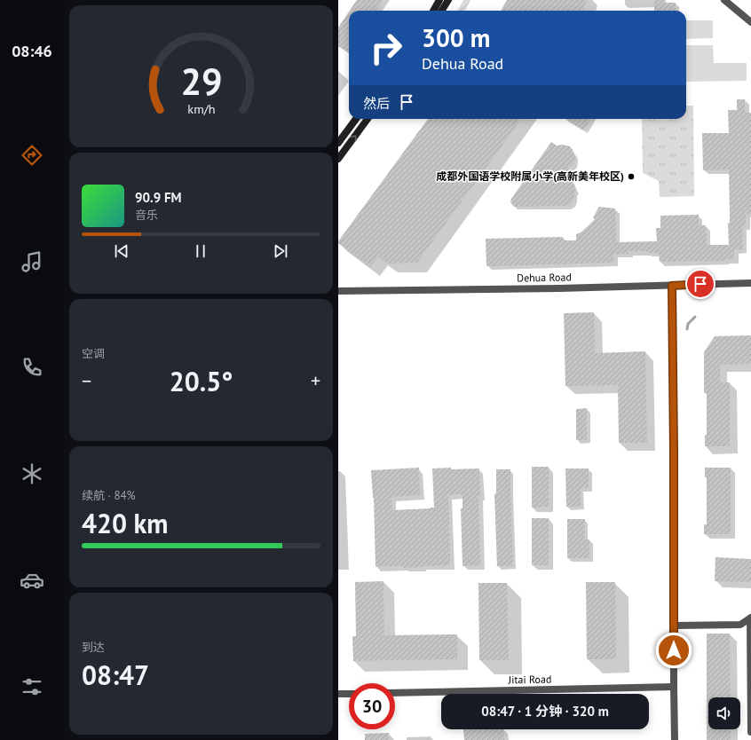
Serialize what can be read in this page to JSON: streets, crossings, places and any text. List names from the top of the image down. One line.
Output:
{"streets":{"street":["Dehua Road","Jitai Road"]},"places":["成都外国语学校附属小学(高新美年校区)"],"page":{"tabs":"08:46","turn":["300 m","Dehua Road"],"then":"然后","song":["90.9 FM","音乐"],"tile":["空调",["续航 · 84%","420 km"],["到达","08:47"]],"heat":["−","20.5°","+"],"limit":"30","trip":"08:47 · 1 分钟 · 320 m","gauge":["29","km/h"]}}
